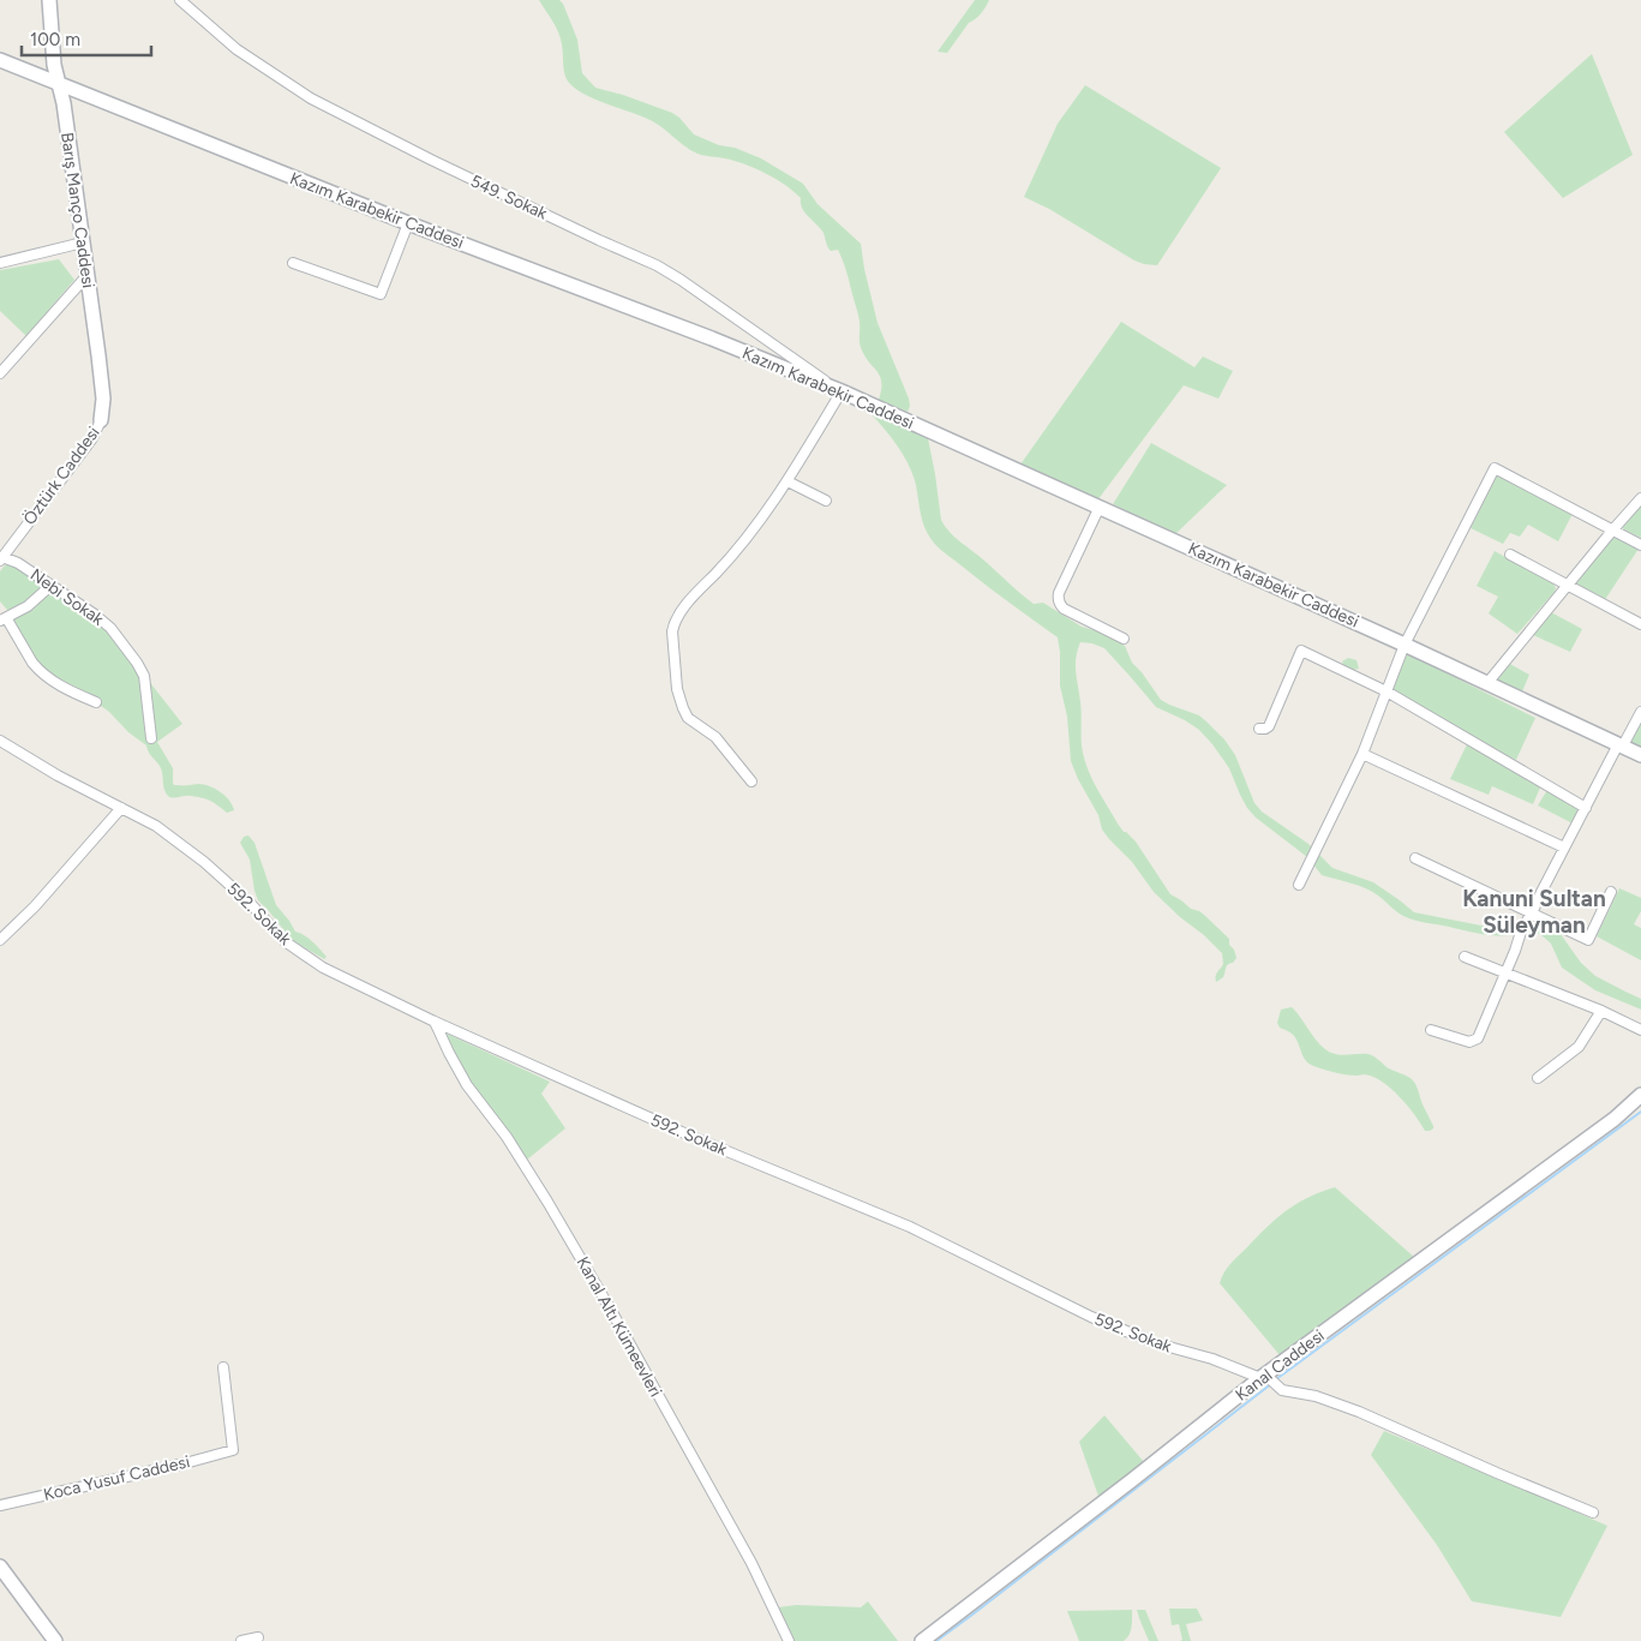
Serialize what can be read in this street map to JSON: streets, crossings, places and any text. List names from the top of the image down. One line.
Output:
{"streets":{"street":["549. Sokak","Barış Manço Caddesi","Kazım Karabekir Caddesi","Öztürk Caddesi","Nebi Sokak","592. Sokak","Kanal Altı Kümeevleri","Kanal Caddesi","Koca Yusuf Caddesi"]},"crossings":[["549. Sokak","Kazım Karabekir Caddesi"],["Barış Manço Caddesi","Kazım Karabekir Caddesi"],["Barış Manço Caddesi","Öztürk Caddesi"],["Öztürk Caddesi","Nebi Sokak"],["592. Sokak","Kanal Altı Kümeevleri"],["592. Sokak","Kanal Caddesi"]],"districts":["Kanuni Sultan Süleyman"],"scale_bar":"100 m"}
